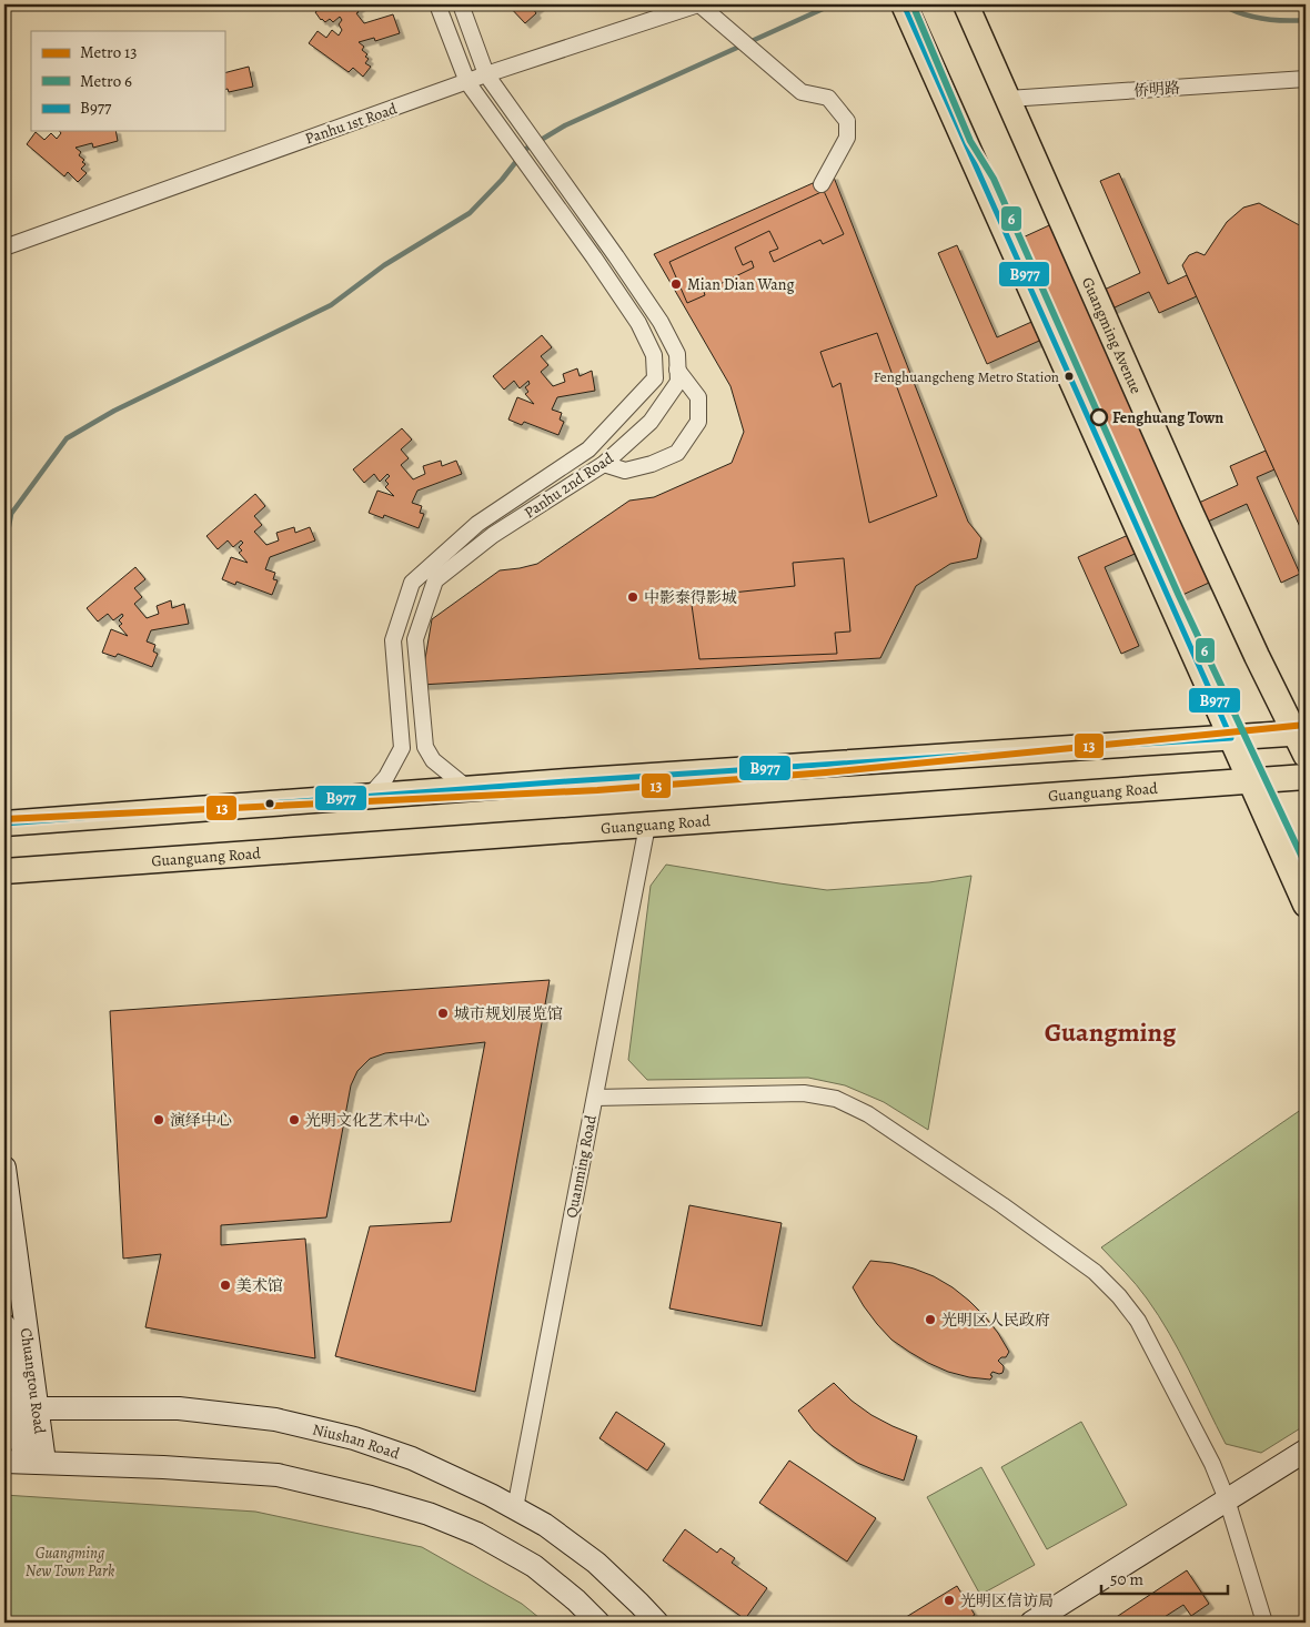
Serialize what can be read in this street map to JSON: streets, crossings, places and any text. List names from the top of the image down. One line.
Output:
{"streets":{"main road":["Guangming Avenue","Guanguang Road"],"street":["侨明路","Panhu 1st Road","Panhu 2nd Road","Quanming Road","Chuangtou Road","Niushan Road"]},"crossings":[["侨明路","Guangming Avenue"],["Panhu 1st Road","Panhu 2nd Road"],["Guanguang Road","Quanming Road"],["Quanming Road","Niushan Road"],["Chuangtou Road","Niushan Road"]],"districts":["Guangming"],"parks":["Guangming New Town Park"],"places":["Mian Dian Wang","Fenghuangcheng Metro Station","Fenghuang Town","中影泰得影城","城市规划展览馆","演绎中心","光明文化艺术中心","美术馆","光明区人民政府","光明区信访局"],"lines":["metro line 6","transit line B977","metro line 13"],"legend":["Metro 13","Metro 6","B977"],"scale_bar":"50 m"}
